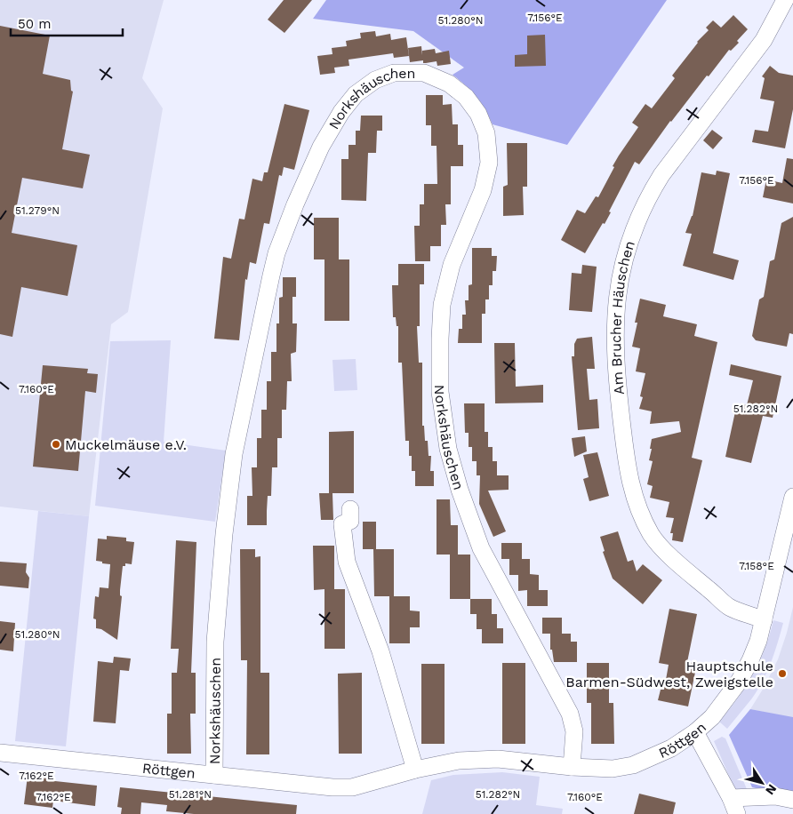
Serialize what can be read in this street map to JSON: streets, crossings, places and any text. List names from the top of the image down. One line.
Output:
{"streets":{"street":["Norkshäuschen","Am Brucher Häuschen","Röttgen"]},"crossings":[["Norkshäuschen","Röttgen"],["Am Brucher Häuschen","Röttgen"]],"places":["Muckelmäuse e.V.","Hauptschule Barmen-Südwest, Zweigstelle"],"scale_bar":"50 m","north":"bottom right","coordinates":["7.156°E","51.280°N","51.279°N","7.160°E","51.282°N","7.158°E","7.162°E","51.281°N"]}
